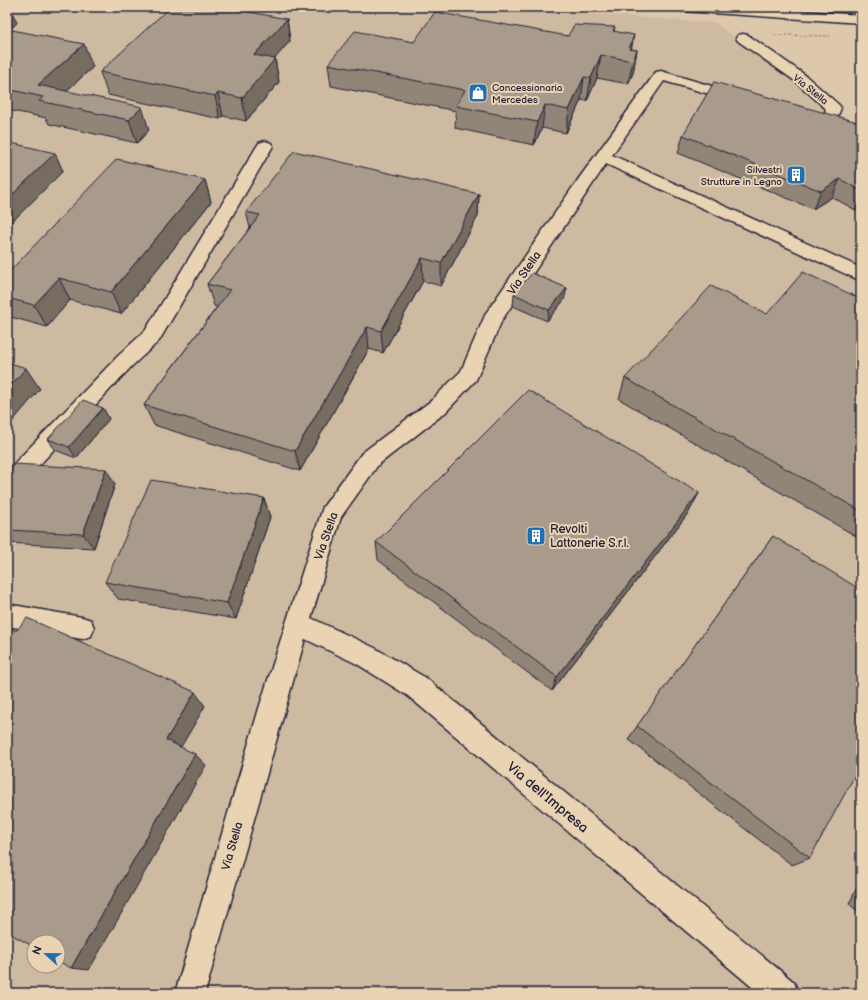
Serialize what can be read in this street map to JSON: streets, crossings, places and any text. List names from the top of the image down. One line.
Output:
{"streets":{"main road":["Via Stella","Via dell'Impresa"]},"crossings":[["Via Stella","Via dell'Impresa"]],"places":{"shop":["Concessionaria Mercedes"],"building":["Silvestri Strutture in Legno","Revolti Lattonerie S.r.l."]},"north":"left"}
